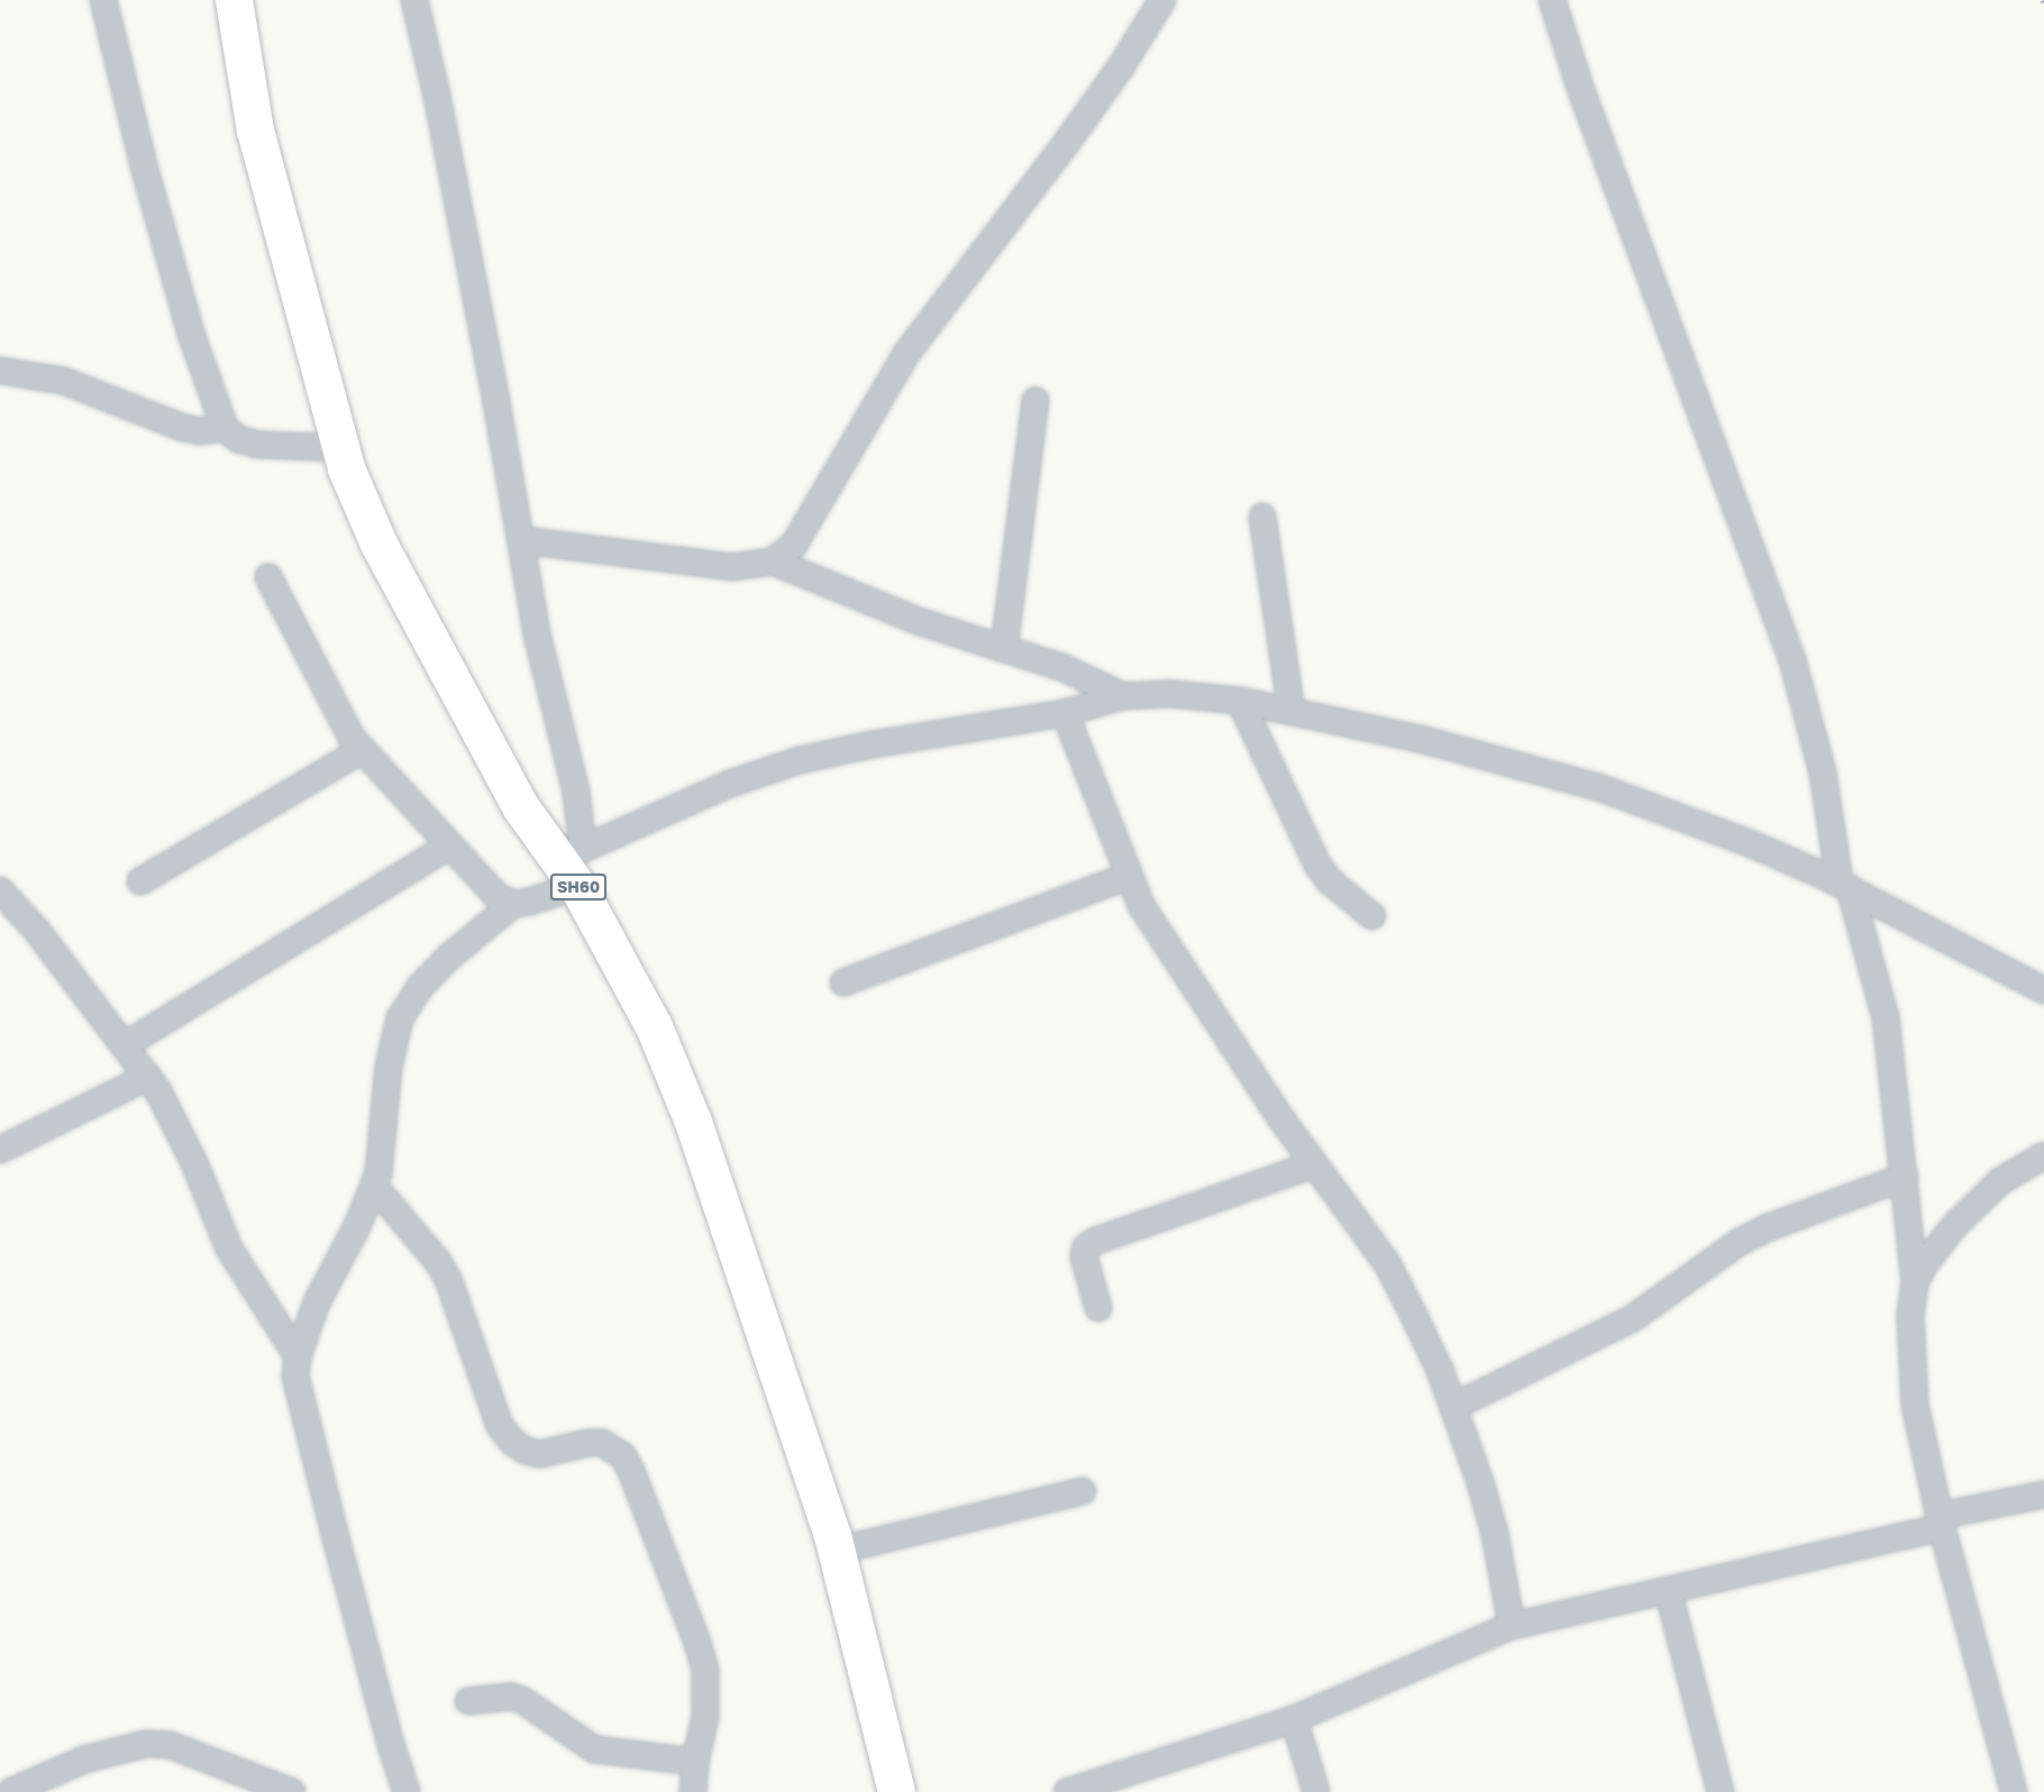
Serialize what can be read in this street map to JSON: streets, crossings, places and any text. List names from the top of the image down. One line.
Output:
{"streets":{"main road":["SH60"]}}
